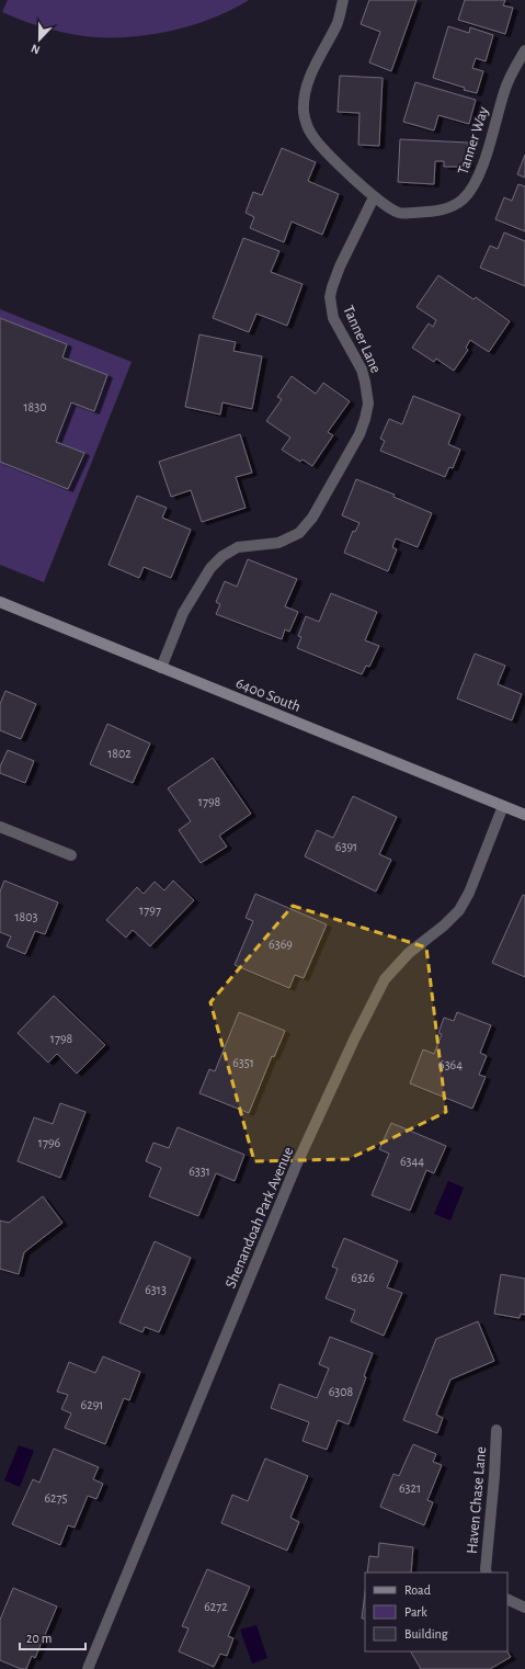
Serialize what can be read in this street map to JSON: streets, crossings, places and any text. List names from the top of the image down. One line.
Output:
{"streets":{"street":["Tanner Way","Tanner Lane","6400 South","Shenandoah Park Avenue","Haven Chase Lane"]},"crossings":[["Tanner Way","Tanner Lane"],["Tanner Lane","6400 South"],["6400 South","Shenandoah Park Avenue"]],"house_numbers":["1830","1802","1798","6391","1797","1803","6369","1798","6351","6364","1796","6344","6331","6326","6313","6308","6291","6321","6275","6272"],"legend":["Road","Park","Building"],"scale_bar":"20 m","north":"bottom"}
